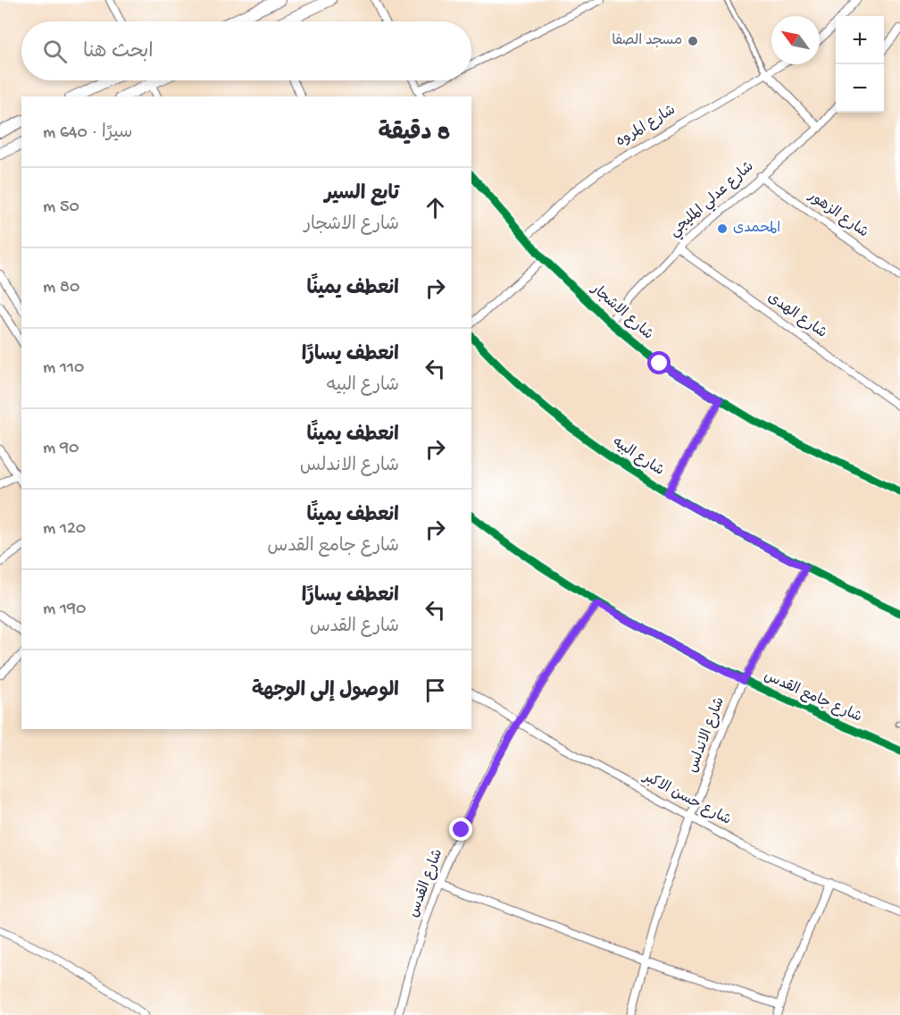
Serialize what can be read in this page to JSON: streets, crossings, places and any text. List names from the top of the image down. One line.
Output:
{"streets":{"street":["شارع المروه","شارع عدلي المليجي","شارع الزهور","شارع الاشجار","شارع الهدى","شارع البيه","شارع جامع القدس","شارع الاندلس","شارع حسن الاكبر","شارع القدس"]},"crossings":[["شارع المروه","شارع الاشجار"],["شارع عدلي المليجي","شارع الزهور"],["شارع عدلي المليجي","شارع الاشجار"],["شارع عدلي المليجي","شارع الهدى"],["شارع البيه","شارع الاندلس"],["شارع جامع القدس","شارع الاندلس"],["شارع جامع القدس","شارع القدس"],["شارع الاندلس","شارع حسن الاكبر"],["شارع حسن الاكبر","شارع القدس"]],"places":["مسجد الصفا","المحمدى"],"north":"top left","page":{"map_buttons":["+","−"],"search":"ابحث هنا","heading":["8 دقيقة","سيرًا · 640 m"],"list":[["تابع السير","شارع الاشجار","50 m"],["انعطف يمينًا","80 m"],["انعطف يسارًا","شارع البيه","110 m"],["انعطف يمينًا","شارع الاندلس","90 m"],["انعطف يمينًا","شارع جامع القدس","120 m"],["انعطف يسارًا","شارع القدس","190 m"],"الوصول إلى الوجهة"]}}
